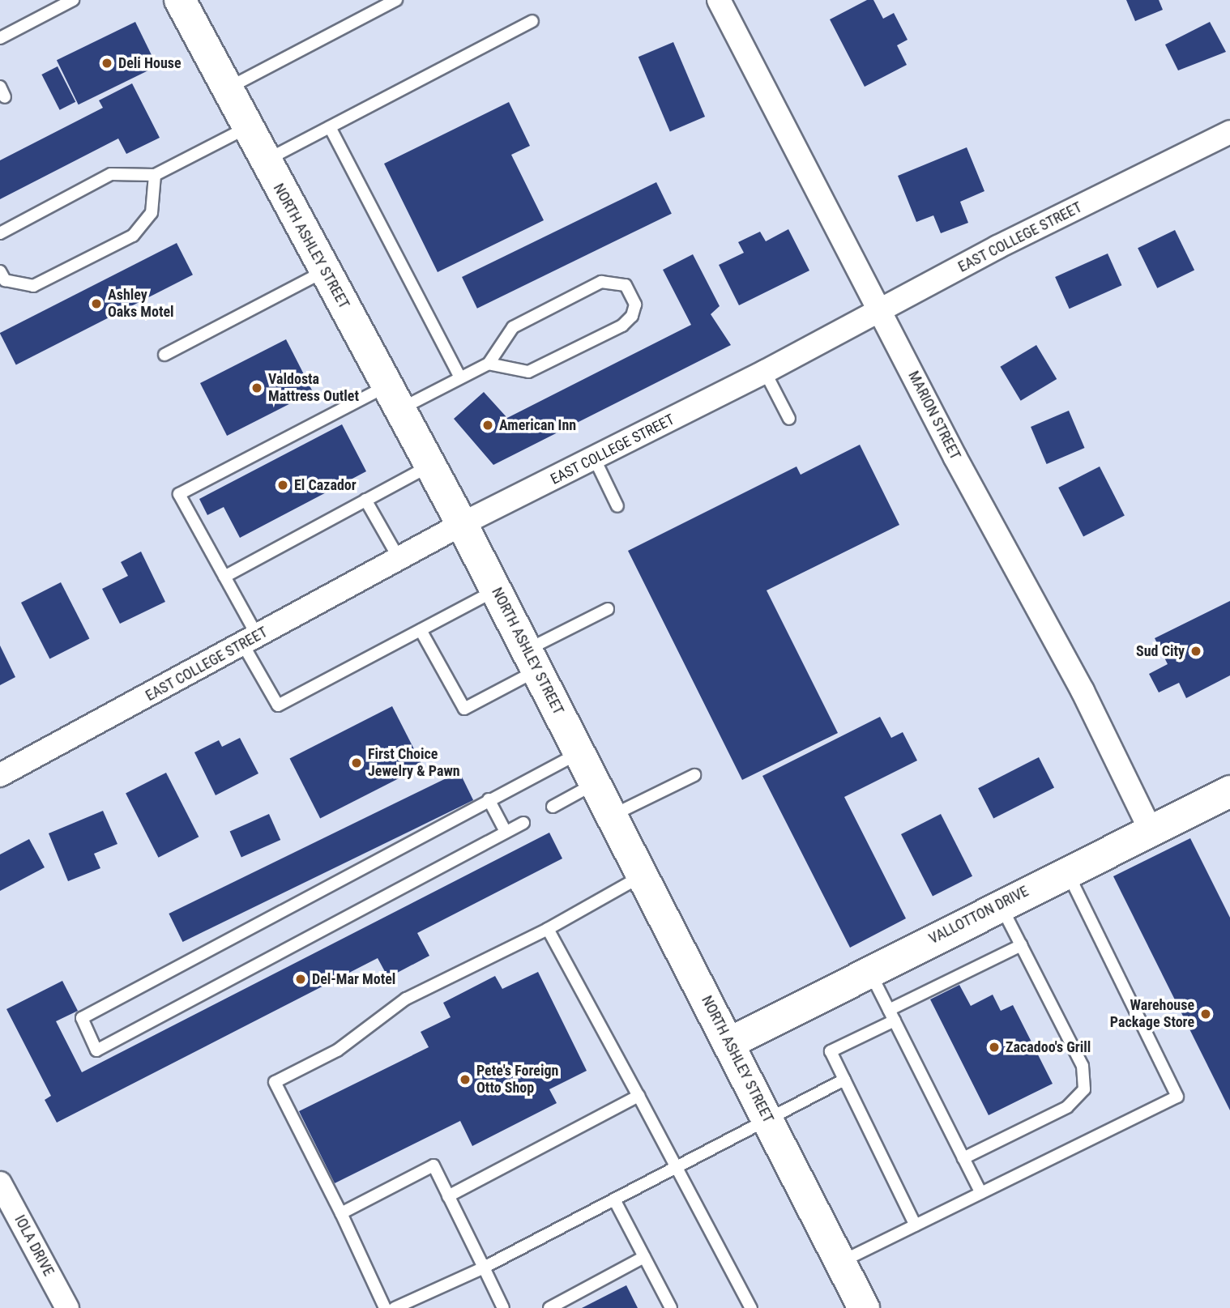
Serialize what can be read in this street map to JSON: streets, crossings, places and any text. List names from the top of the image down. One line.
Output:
{"streets":{"main road":["NORTH ASHLEY STREET","VALLOTTON DRIVE"],"street":["EAST COLLEGE STREET","MARION STREET","IOLA DRIVE"]},"crossings":[["EAST COLLEGE STREET","NORTH ASHLEY STREET"],["EAST COLLEGE STREET","MARION STREET"],["NORTH ASHLEY STREET","VALLOTTON DRIVE"],["MARION STREET","VALLOTTON DRIVE"]],"places":["Deli House","Ashley Oaks Motel","Valdosta Mattress Outlet","American Inn","El Cazador","Sud City","First Choice Jewelry & Pawn","Del-Mar Motel","Warehouse Package Store","Zacadoo's Grill","Pete's Foreign Otto Shop"]}
